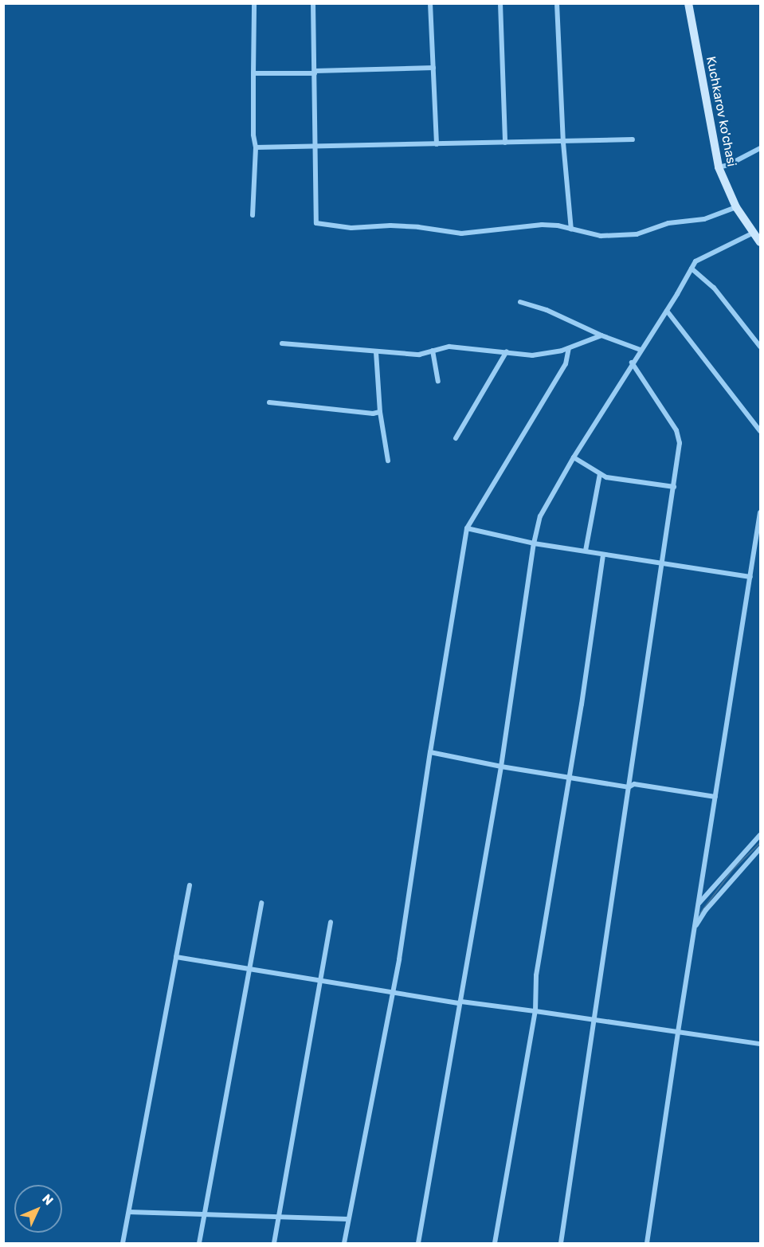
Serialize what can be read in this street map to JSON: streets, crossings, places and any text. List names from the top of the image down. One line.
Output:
{"streets":{"main road":["Kuchkarov ko'chasi"]},"north":"top right"}
